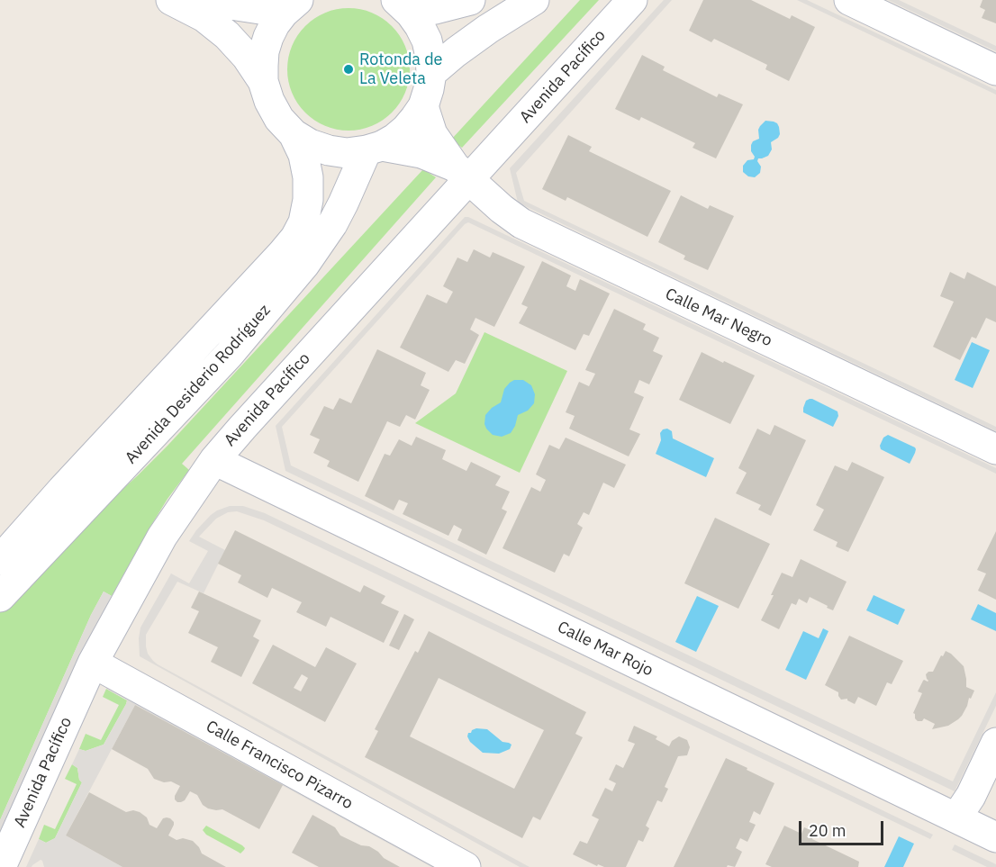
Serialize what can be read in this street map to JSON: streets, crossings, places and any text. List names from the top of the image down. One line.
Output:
{"streets":{"street":["Avenida Pacífico","Calle Mar Negro","Avenida Desiderio Rodríguez","Calle Mar Rojo","Calle Francisco Pizarro"]},"crossings":[["Avenida Pacífico","Calle Mar Negro"],["Avenida Pacífico","Calle Mar Rojo"],["Avenida Pacífico","Calle Francisco Pizarro"],["Calle Mar Negro","Avenida Desiderio Rodríguez"]],"places":["Rotonda de La Veleta"],"scale_bar":"20 m"}
